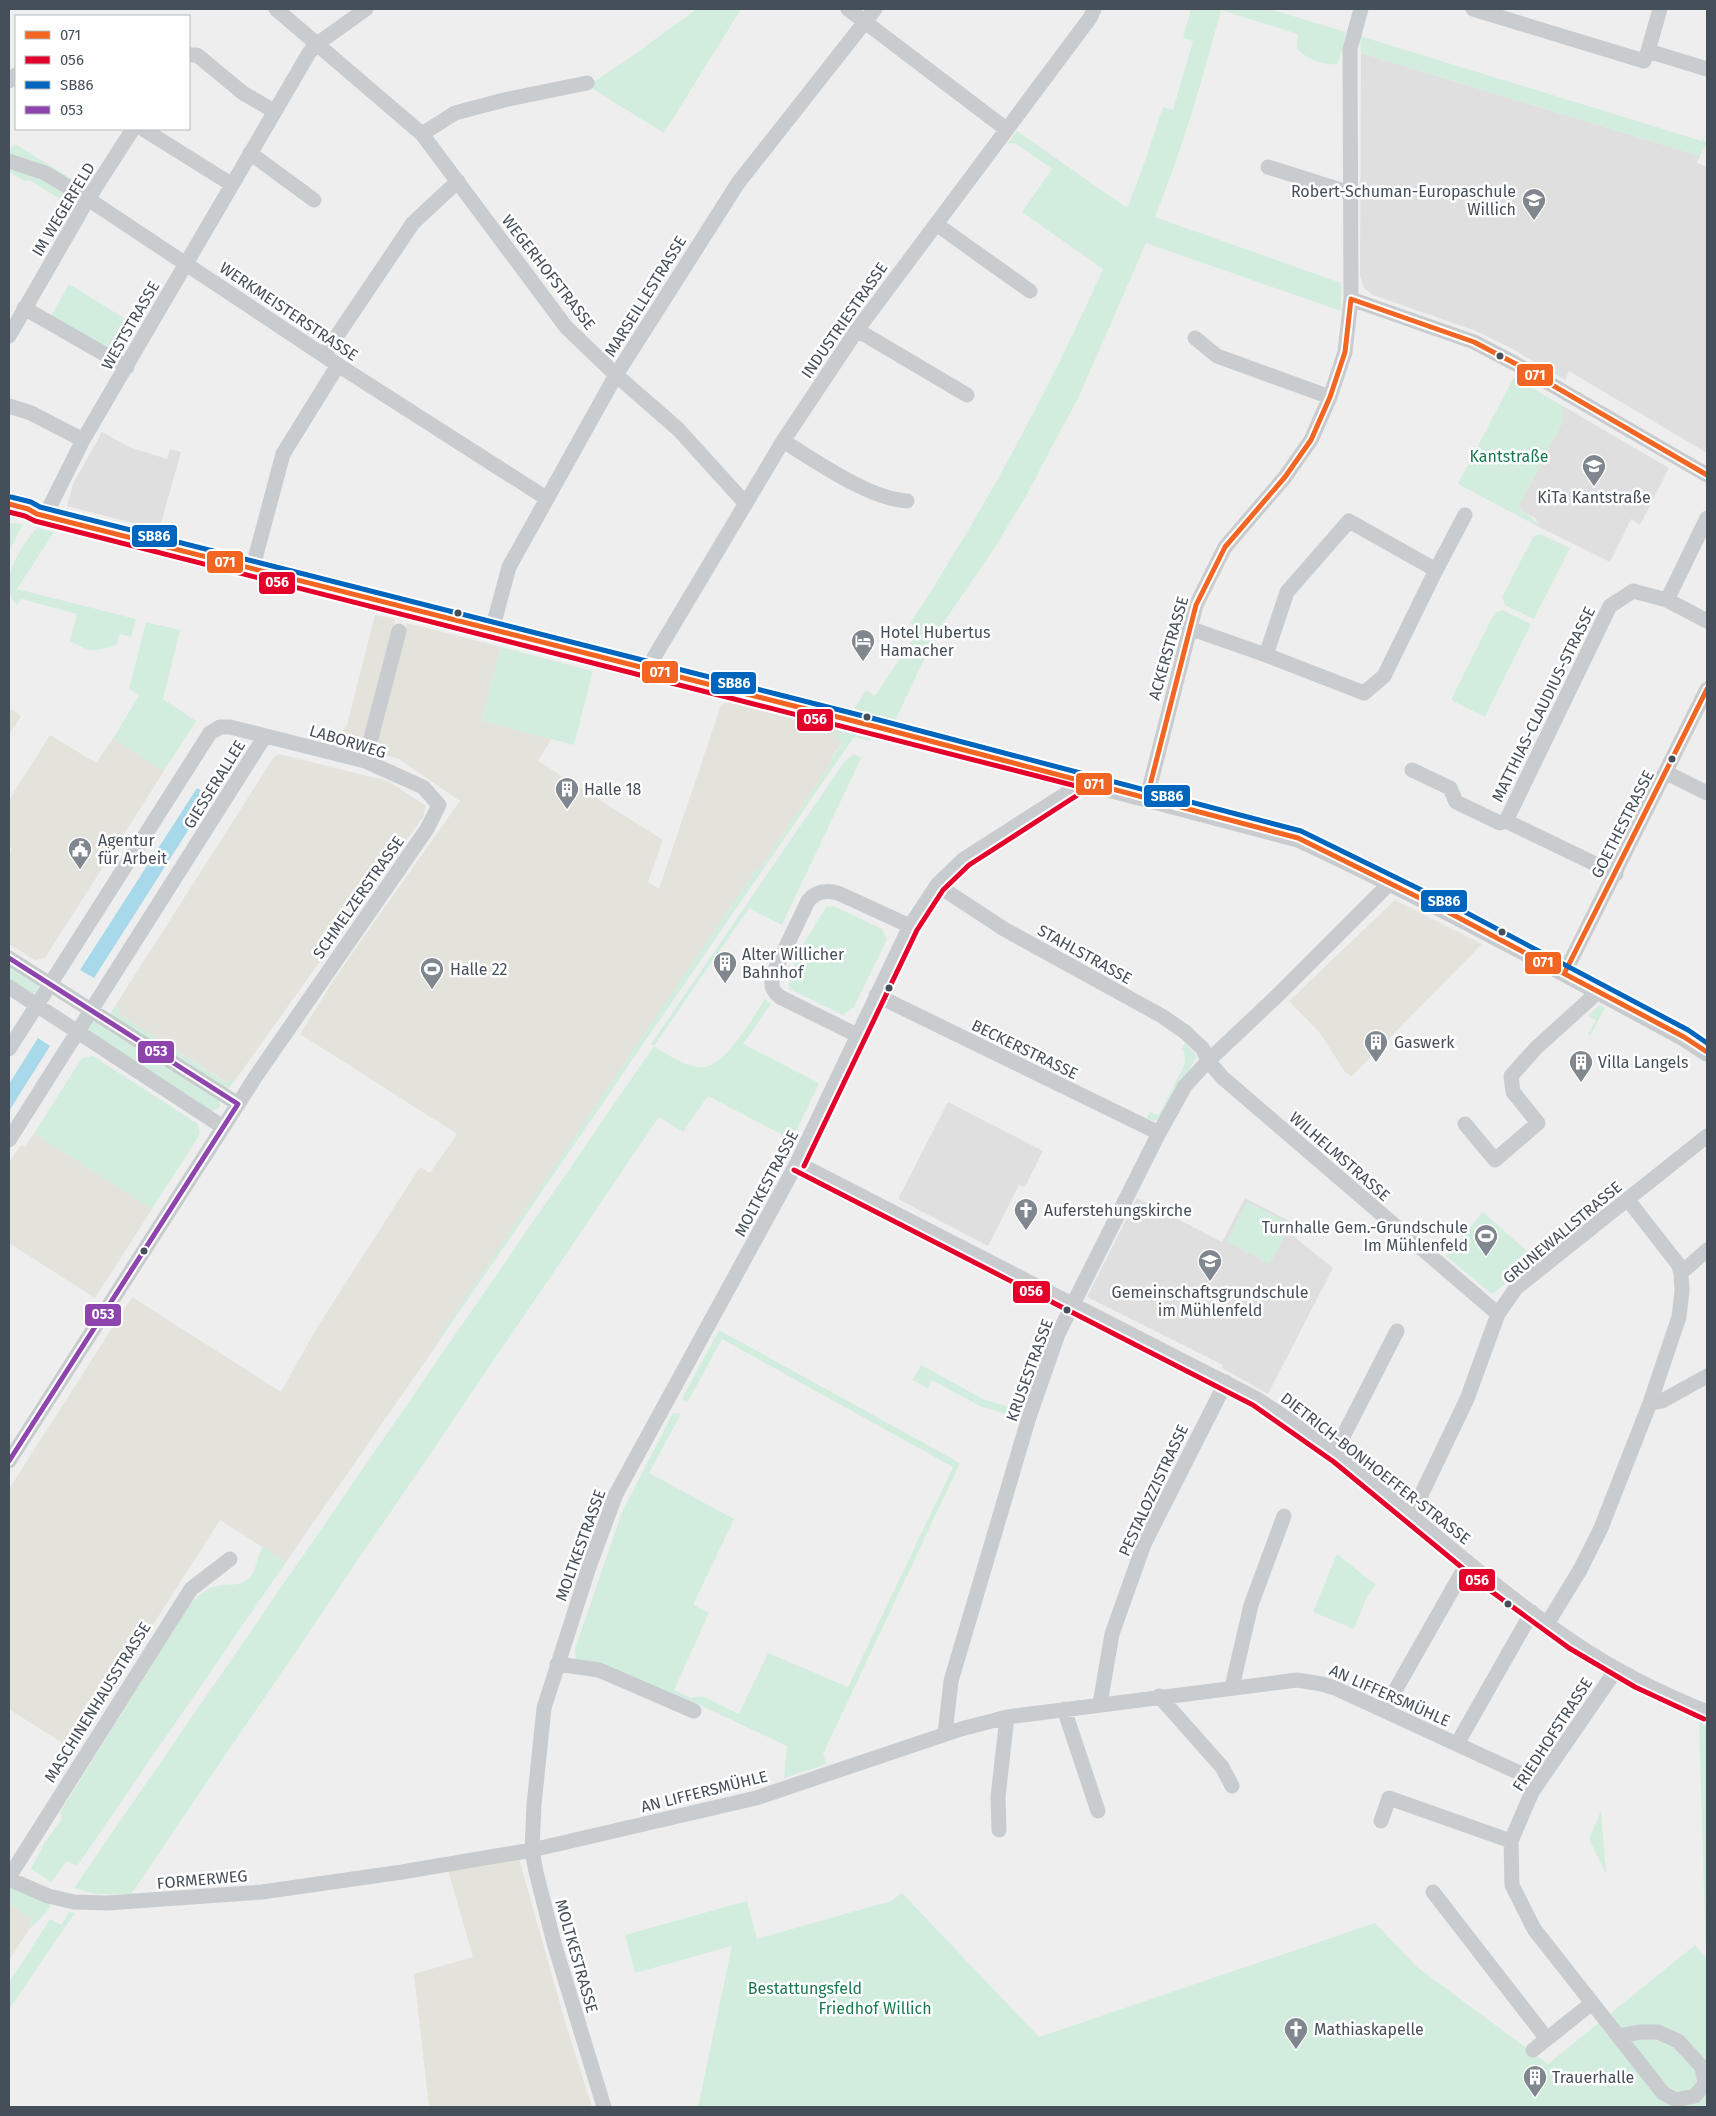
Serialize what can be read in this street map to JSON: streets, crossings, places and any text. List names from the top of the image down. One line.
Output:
{"streets":{"street":["IM WEGERFELD","WEGERHOFSTRASSE","MARSEILLESTRASSE","WERKMEISTERSTRASSE","INDUSTRIESTRASSE","WESTSTRASSE","ACKERSTRASSE","MATTHIAS-CLAUDIUS-STRASSE","LABORWEG","GIESSERALLEE","GOETHESTRASSE","SCHMELZERSTRASSE","STAHLSTRASSE","BECKERSTRASSE","WILHELMSTRASSE","MOLTKESTRASSE","GRUNEWALLSTRASSE","KRUSESTRASSE","DIETRICH-BONHOEFFER-STRASSE","PESTALOZZISTRASSE","AN LIFFERSMÜHLE","MASCHINENHAUSSTRASSE","FRIEDHOFSTRASSE","FORMERWEG"]},"crossings":[["IM WEGERFELD","WERKMEISTERSTRASSE"],["WEGERHOFSTRASSE","MARSEILLESTRASSE"],["WEGERHOFSTRASSE","INDUSTRIESTRASSE"],["WEGERHOFSTRASSE","WESTSTRASSE"],["MARSEILLESTRASSE","WERKMEISTERSTRASSE"],["WERKMEISTERSTRASSE","WESTSTRASSE"],["MATTHIAS-CLAUDIUS-STRASSE","GOETHESTRASSE"],["LABORWEG","GIESSERALLEE"],["LABORWEG","SCHMELZERSTRASSE"],["STAHLSTRASSE","WILHELMSTRASSE"],["STAHLSTRASSE","MOLTKESTRASSE"],["STAHLSTRASSE","KRUSESTRASSE"],["BECKERSTRASSE","MOLTKESTRASSE"],["BECKERSTRASSE","KRUSESTRASSE"],["WILHELMSTRASSE","GRUNEWALLSTRASSE"],["WILHELMSTRASSE","KRUSESTRASSE"],["MOLTKESTRASSE","DIETRICH-BONHOEFFER-STRASSE"],["MOLTKESTRASSE","AN LIFFERSMÜHLE"],["GRUNEWALLSTRASSE","DIETRICH-BONHOEFFER-STRASSE"],["KRUSESTRASSE","DIETRICH-BONHOEFFER-STRASSE"],["KRUSESTRASSE","AN LIFFERSMÜHLE"],["DIETRICH-BONHOEFFER-STRASSE","PESTALOZZISTRASSE"],["DIETRICH-BONHOEFFER-STRASSE","FRIEDHOFSTRASSE"],["PESTALOZZISTRASSE","AN LIFFERSMÜHLE"],["AN LIFFERSMÜHLE","FRIEDHOFSTRASSE"],["AN LIFFERSMÜHLE","FORMERWEG"],["MASCHINENHAUSSTRASSE","FORMERWEG"]],"parks":["Kantstraße","Bestattungsfeld","Friedhof Willich"],"places":{"school or university":["Robert-Schuman-Europaschule Willich","KiTa Kantstraße","Gemeinschaftsgrundschule im Mühlenfeld"],"hotel":["Hotel Hubertus Hamacher"],"building":["Halle 18","Alter Willicher Bahnhof","Gaswerk","Villa Langels","Trauerhalle"],"public building":["Agentur für Arbeit"],"sports":["Halle 22","Turnhalle Gem.-Grundschule Im Mühlenfeld"],"church":["Auferstehungskirche","Mathiaskapelle"]},"lines":["transit line 071","transit line SB86","transit line 056","transit line 053"],"legend":["071","056","SB86","053"]}
